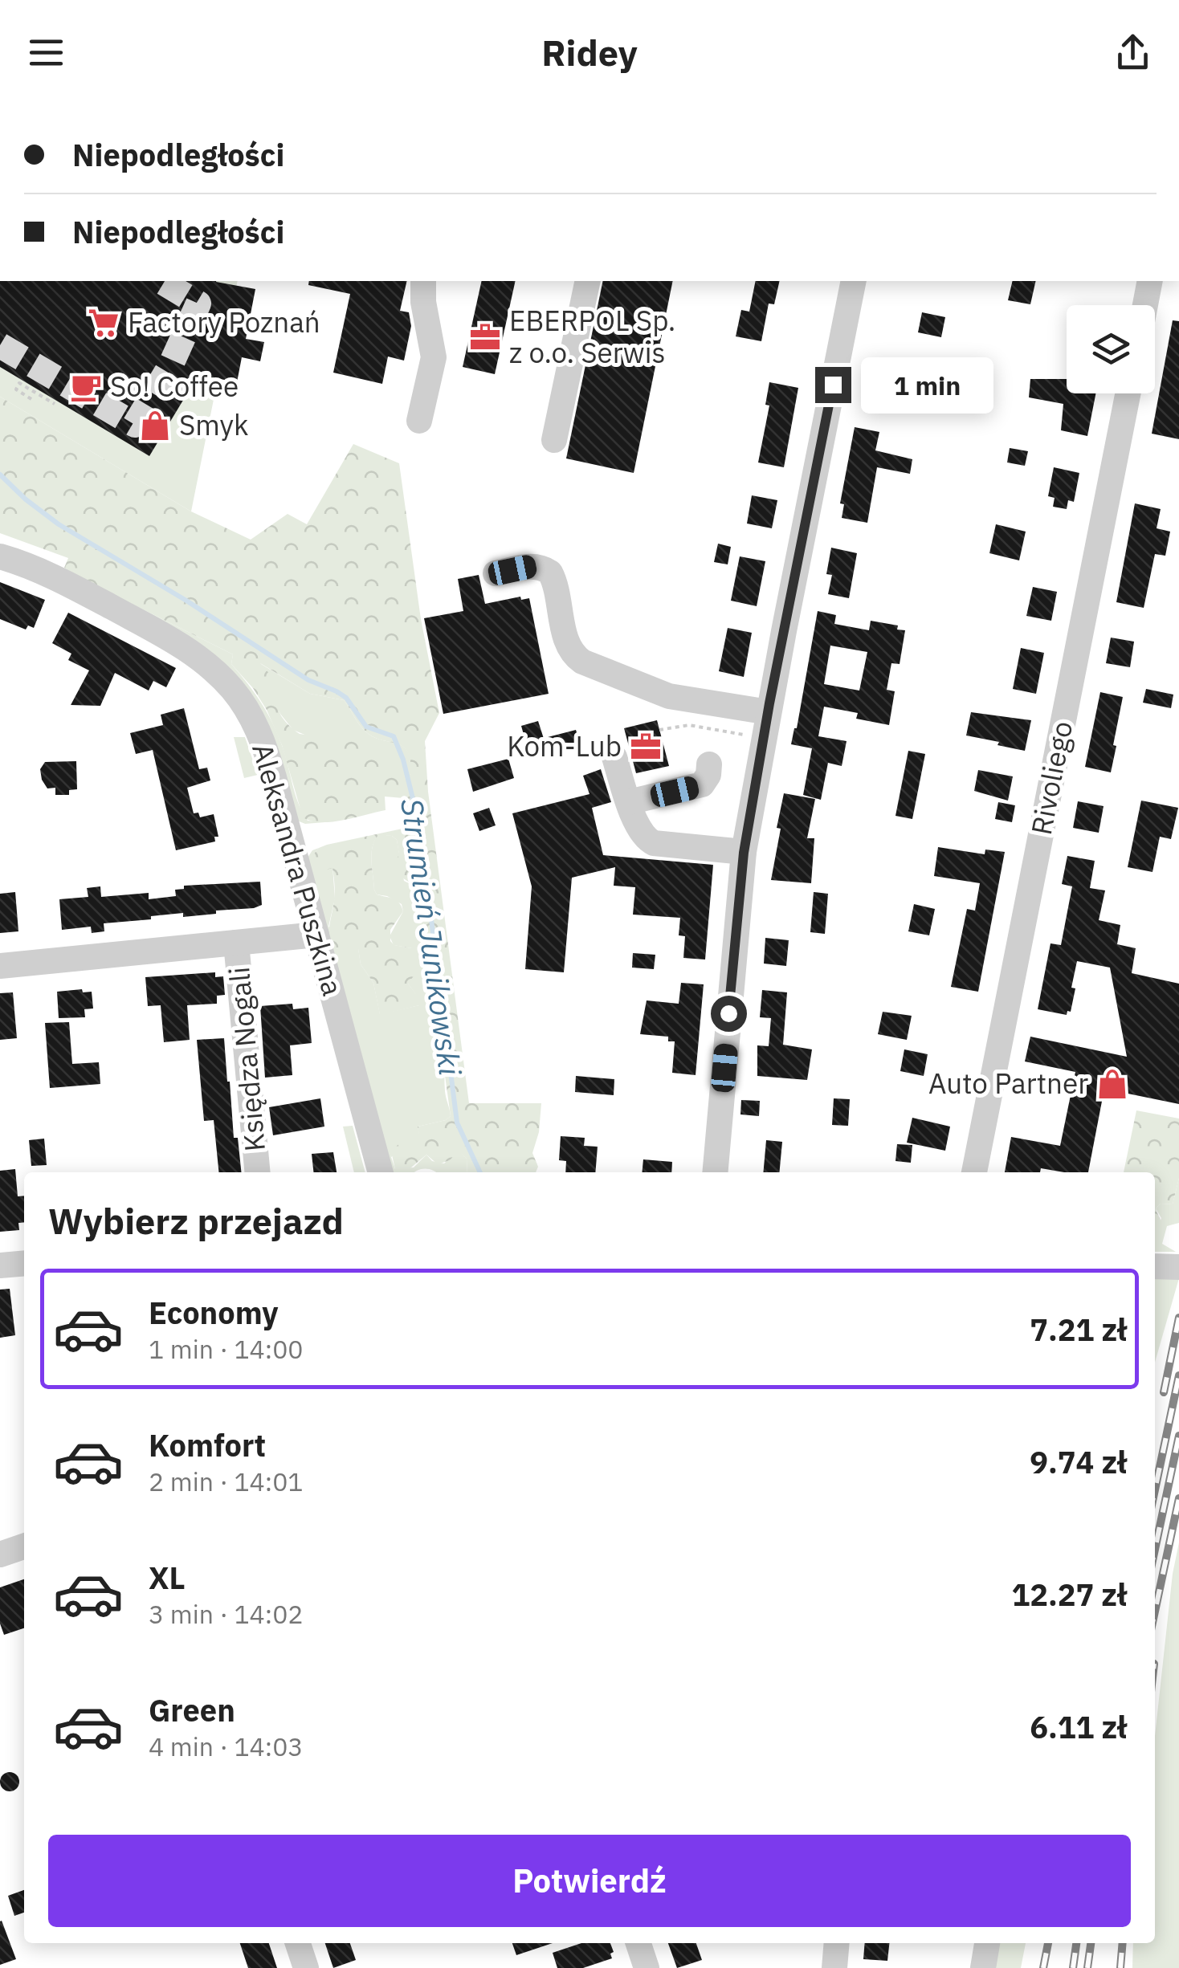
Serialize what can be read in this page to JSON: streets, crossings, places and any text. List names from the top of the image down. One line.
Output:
{"streets":{"street":["Rivoliego","Aleksandra Puszkina","Księdza Nogali"]},"water":["Strumień Junikowski"],"places":{"supermarket":["Factory Poznań"],"office":["EBERPOL Sp. z o.o. Serwis","Kom-Lub"],"cafe":["So! Coffee"],"shop":["Smyk","Auto Partner"]},"page":{"header":"Ridey","banner":["Niepodległości","Niepodległości"],"bubble":"1 min","heading":"Wybierz przejazd","list":[{"name":"Economy","note":"1 min · 14:00","value":"7.21 zł"},{"name":"Komfort","note":"2 min · 14:01","value":"9.74 zł"},{"name":"XL","note":"3 min · 14:02","value":"12.27 zł"},{"name":"Green","note":"4 min · 14:03","value":"6.11 zł"}],"buttons":"Potwierdź"}}
